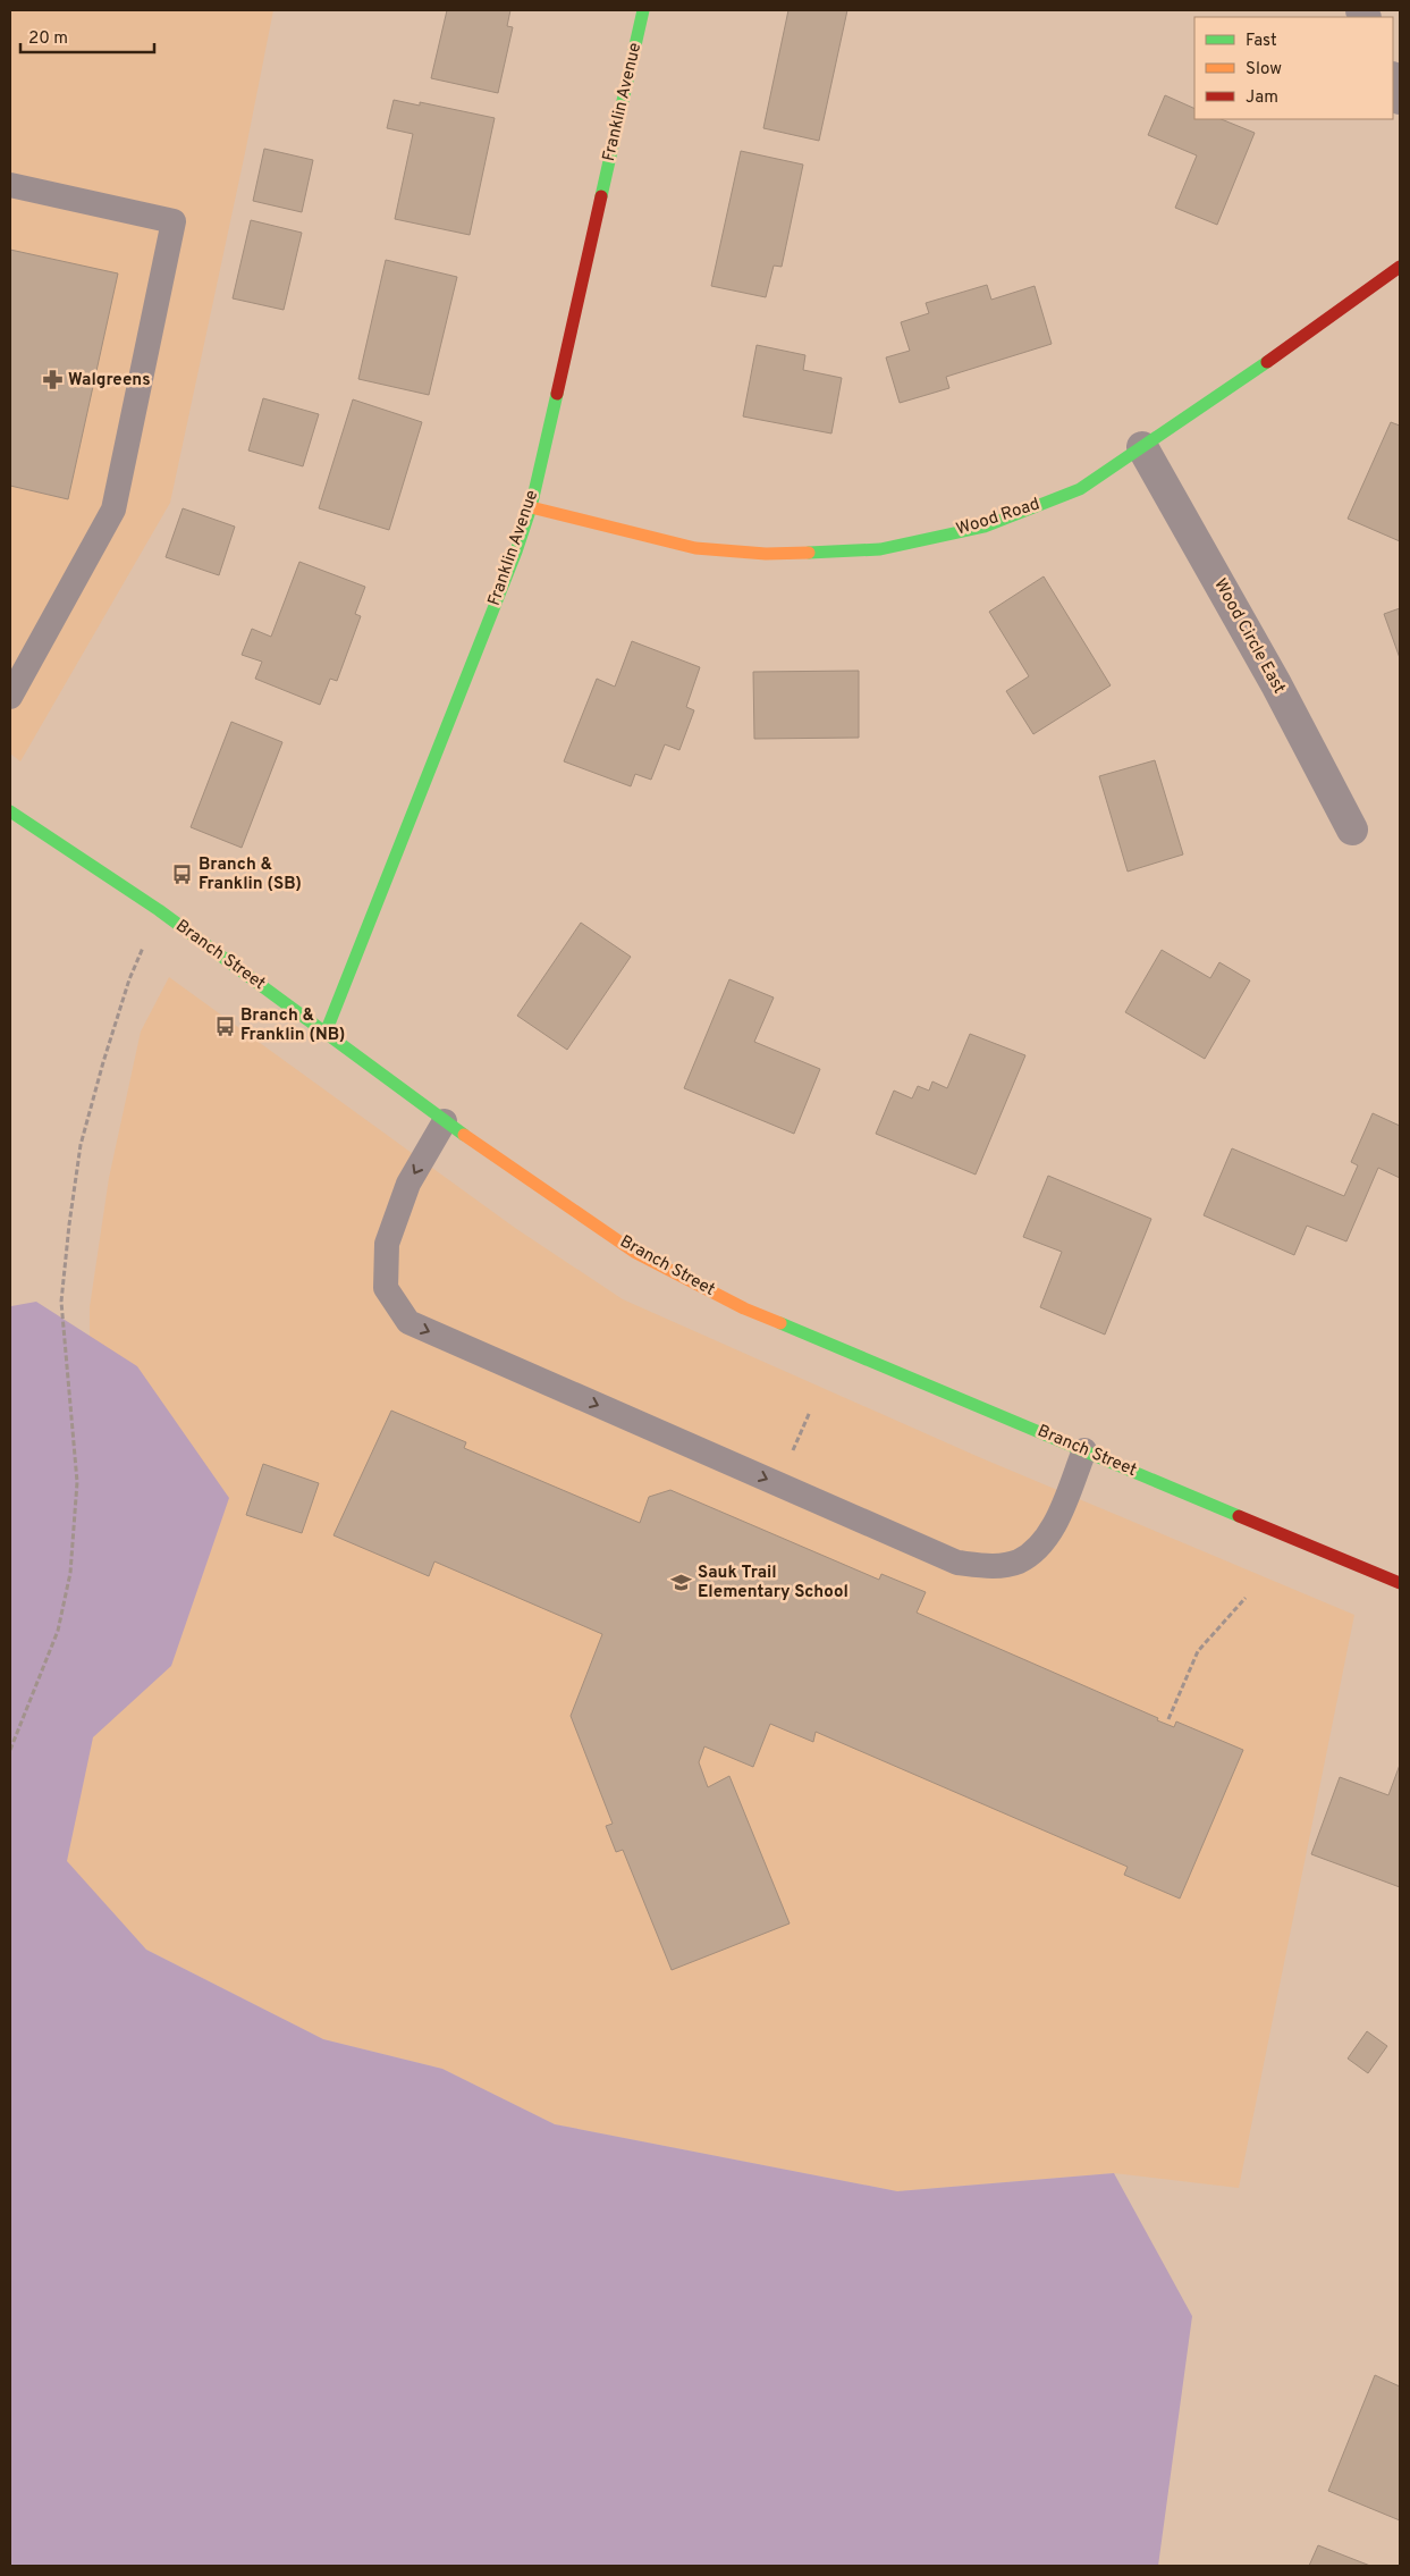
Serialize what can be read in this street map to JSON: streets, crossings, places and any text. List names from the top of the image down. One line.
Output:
{"streets":{"street":["Franklin Avenue","Wood Road","Wood Circle East","Branch Street"]},"crossings":[["Franklin Avenue","Wood Road"],["Franklin Avenue","Branch Street"],["Wood Road","Wood Circle East"]],"places":{"pharmacy":["Walgreens"],"bus stop":["Branch & Franklin (SB)","Branch & Franklin (NB)"],"school or university":["Sauk Trail Elementary School"]},"legend":["Fast","Slow","Jam"],"scale_bar":"20 m"}
